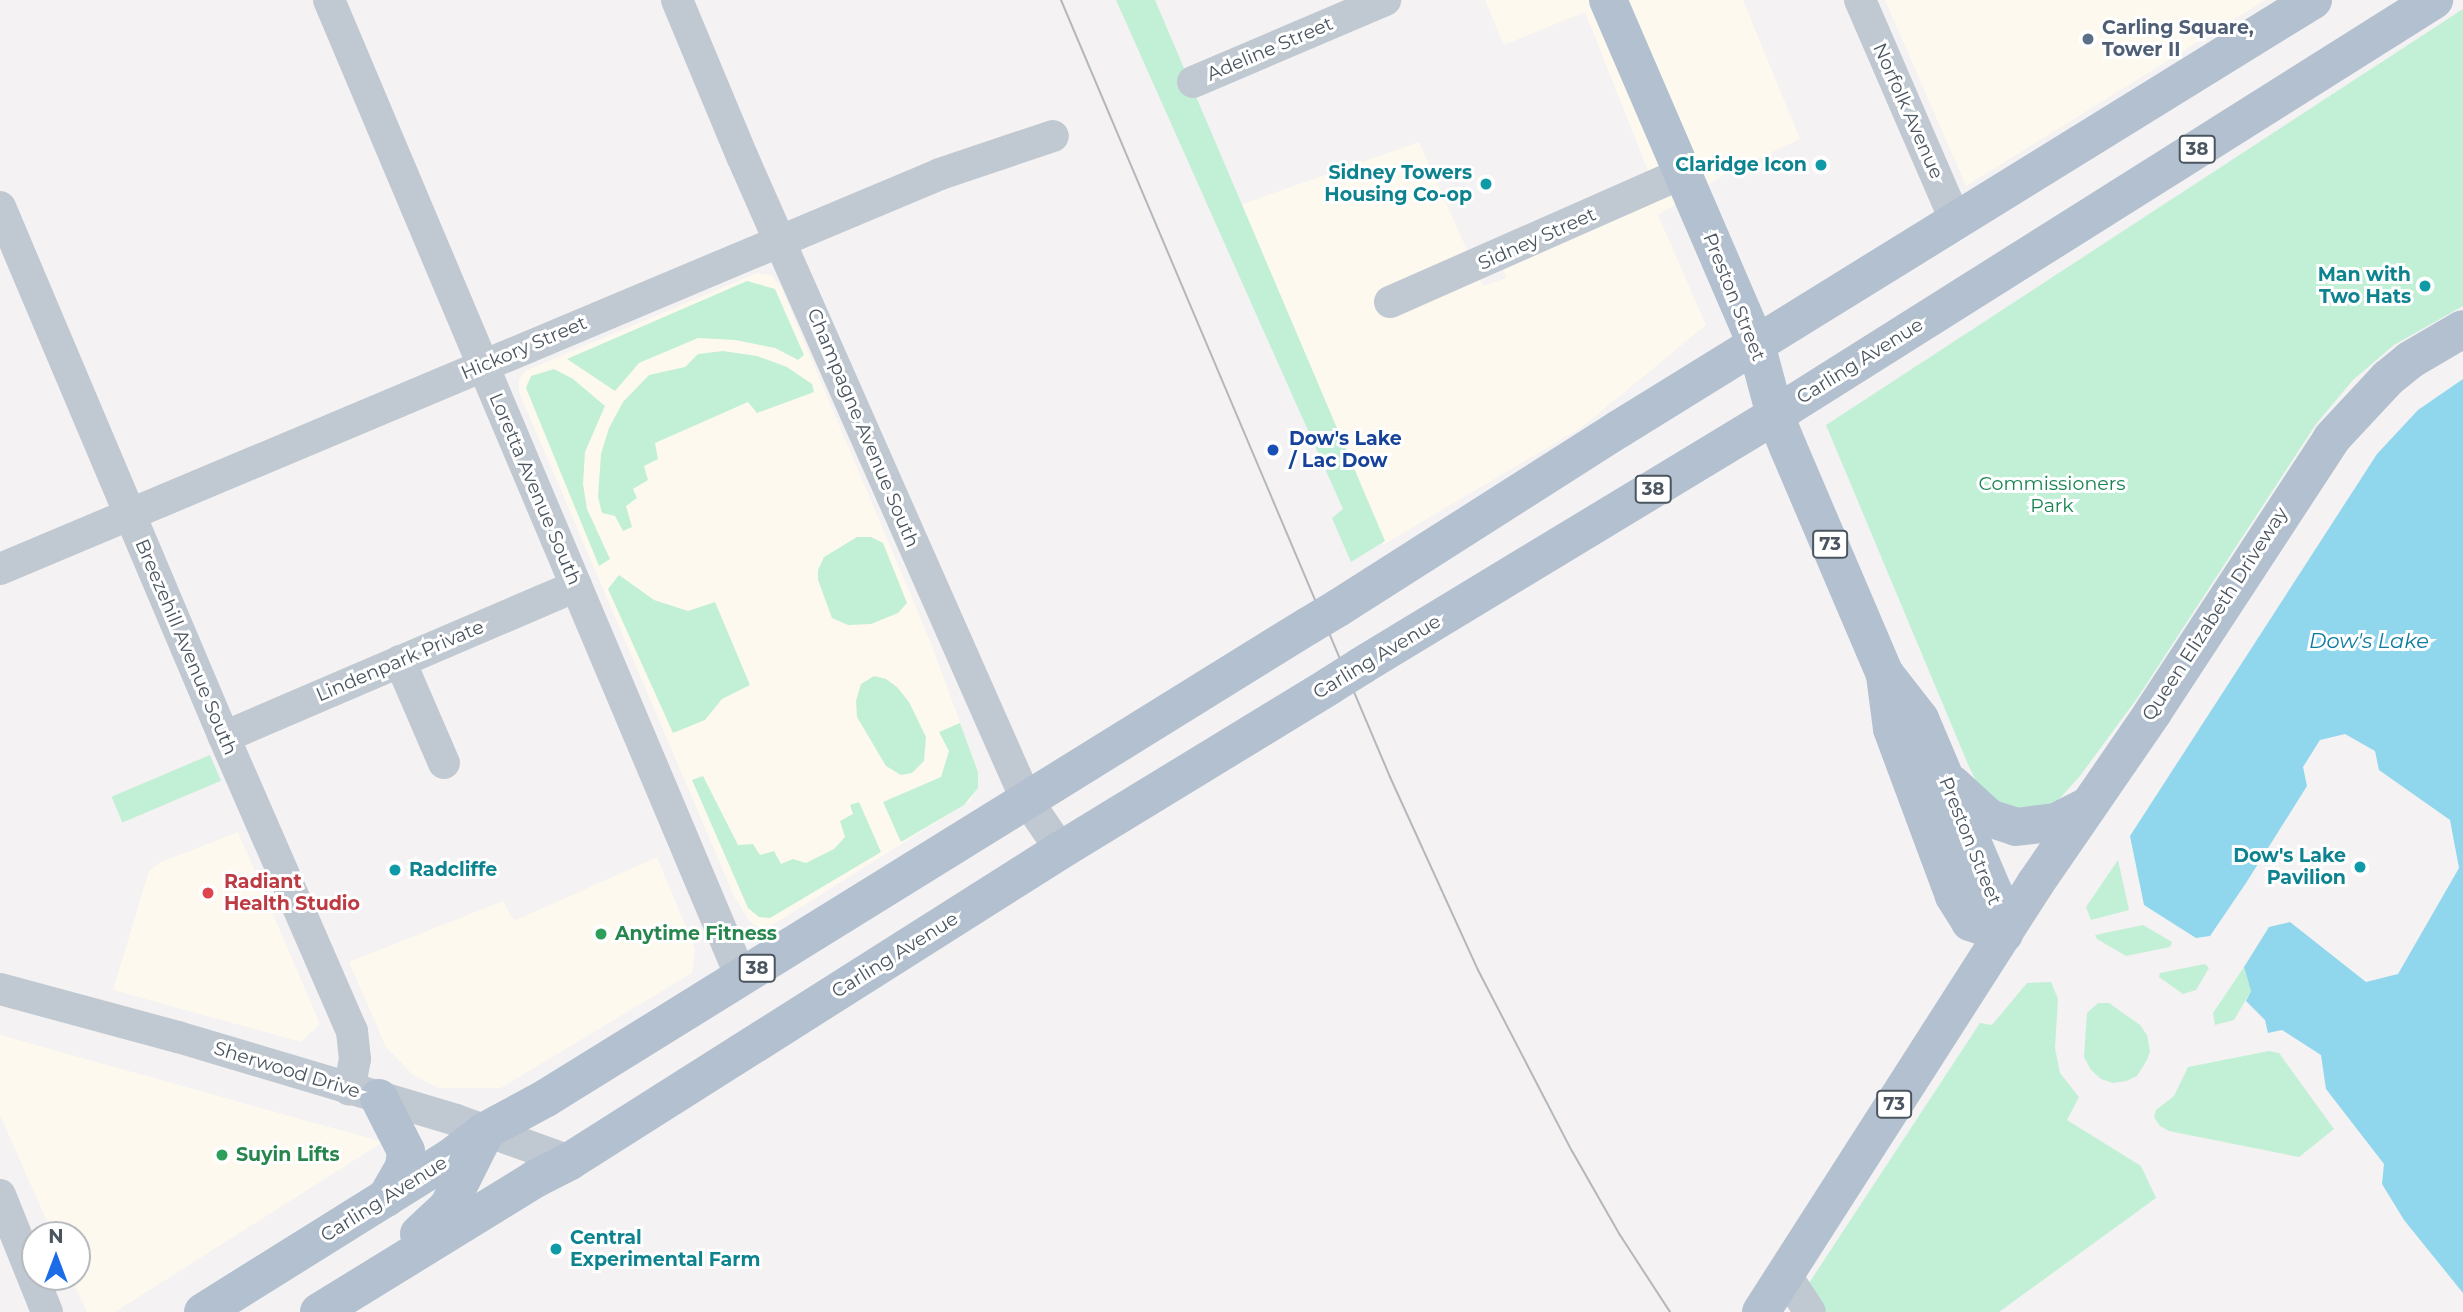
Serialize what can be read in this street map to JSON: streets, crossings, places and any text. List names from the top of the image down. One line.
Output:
{"streets":{"main road":["38","Preston Street","Carling Avenue","73","Queen Elizabeth Driveway"],"street":["Adeline Street","Norfolk Avenue","Sidney Street","Hickory Street","Champagne Avenue South","Loretta Avenue South","Breezehill Avenue South","Lindenpark Private","Sherwood Drive"]},"crossings":[["Norfolk Avenue","Carling Avenue"],["Sidney Street","Preston Street"],["Preston Street","Carling Avenue"],["Preston Street","73"],["Preston Street","Queen Elizabeth Driveway"],["Hickory Street","Champagne Avenue South"],["Hickory Street","Loretta Avenue South"],["Hickory Street","Breezehill Avenue South"],["Carling Avenue","Champagne Avenue South"],["Carling Avenue","Loretta Avenue South"],["Carling Avenue","Sherwood Drive"],["Loretta Avenue South","Lindenpark Private"],["73","Queen Elizabeth Driveway"],["Breezehill Avenue South","Lindenpark Private"],["Breezehill Avenue South","Sherwood Drive"]],"water":["Dow's Lake"],"parks":["Commissioners Park"],"places":["Carling Square, Tower II","Claridge Icon","Sidney Towers Housing Co-op","Man with Two Hats","Dow's Lake / Lac Dow","Dow's Lake Pavilion","Radcliffe","Radiant Health Studio","Anytime Fitness","Suyin Lifts","Central Experimental Farm"],"north":"top"}
